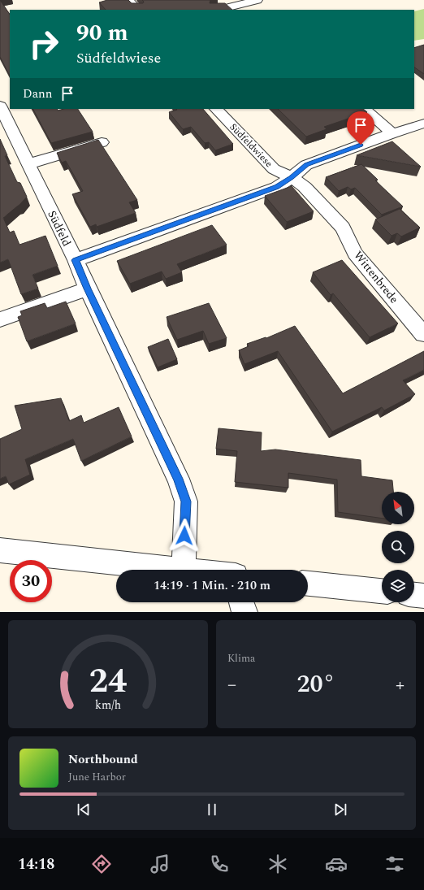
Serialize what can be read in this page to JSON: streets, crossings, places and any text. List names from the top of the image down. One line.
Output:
{"streets":{"street":["Südfeldwiese","Südfeld","Wittenbrede"]},"crossings":[["Südfeldwiese","Wittenbrede"]],"north":"top left","page":{"turn":["90 m","Südfeldwiese"],"then":"Dann","limit":"30","trip":"14:19 · 1 Min. · 210 m","tile":"Klima","heat":["−","20°","+"],"song":["Northbound","June Harbor"],"tabs":"14:18","gauge":["24","km/h"]}}
